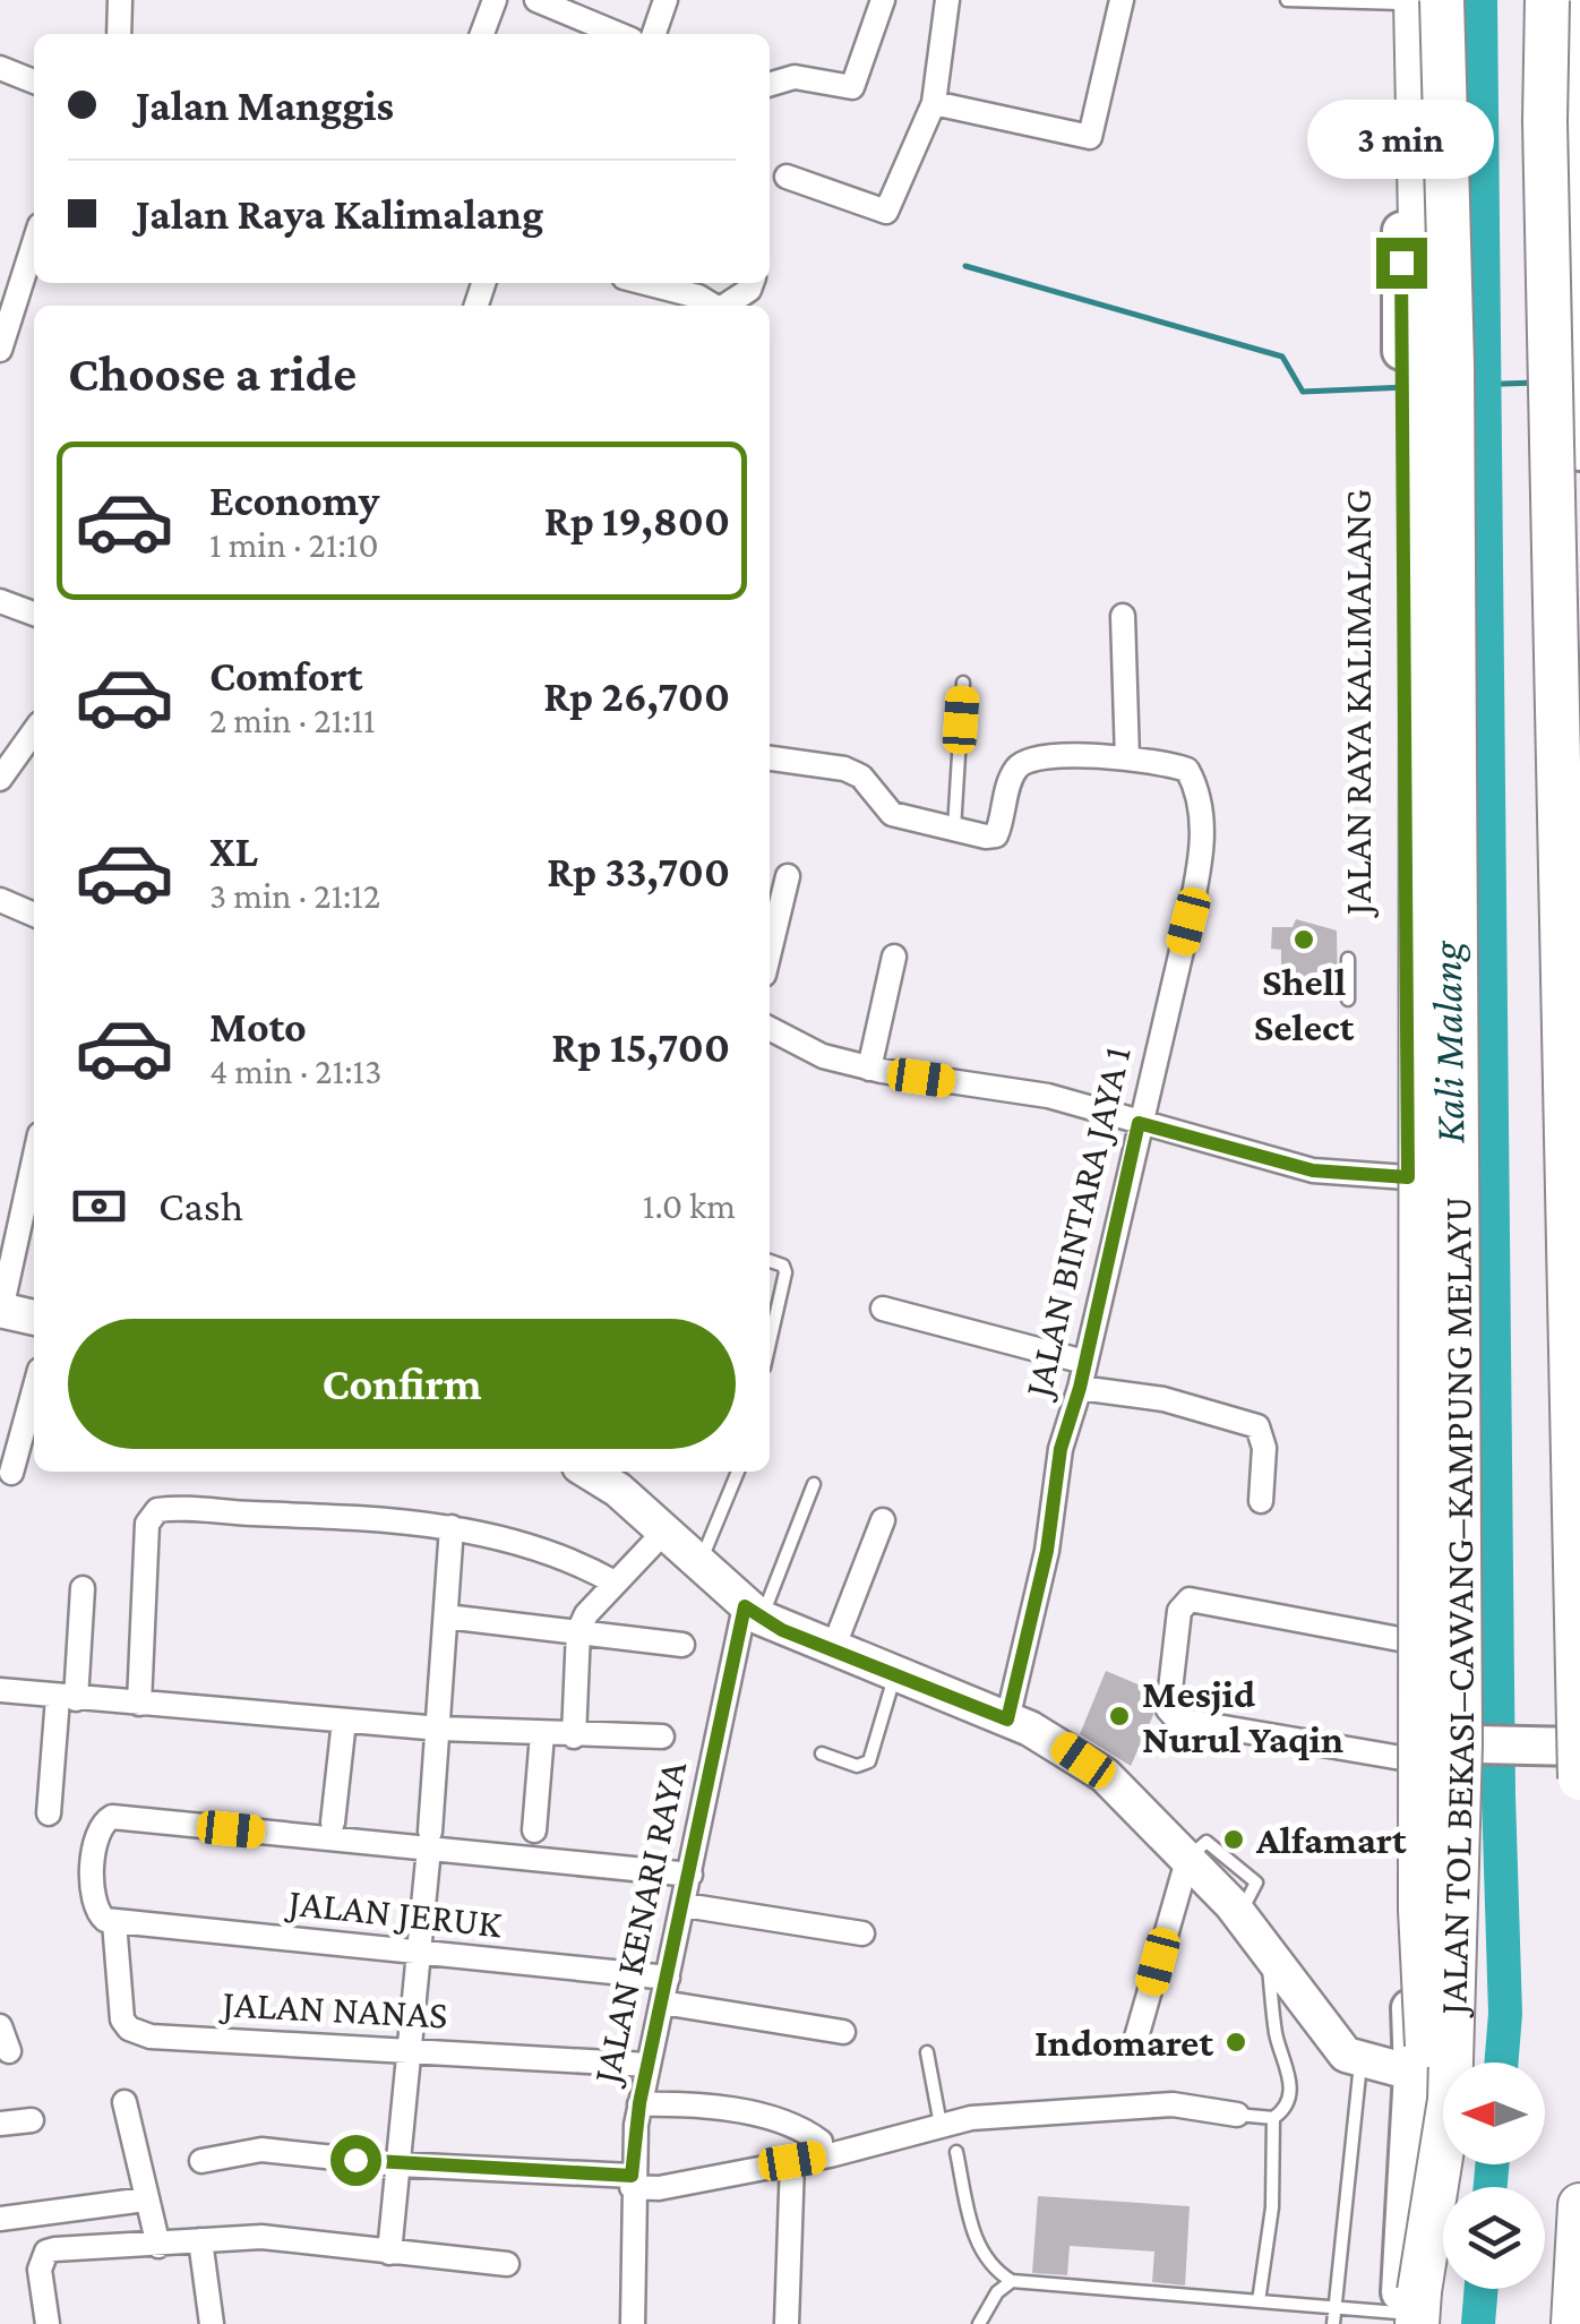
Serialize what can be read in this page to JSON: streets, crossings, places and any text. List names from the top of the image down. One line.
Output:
{"streets":{"highway":["JALAN TOL BEKASI–CAWANG–KAMPUNG MELAYU"],"main road":["JALAN RAYA KALIMALANG"],"street":["JALAN BINTARA JAYA 1","JALAN JERUK","JALAN KENARI RAYA","JALAN NANAS"]},"crossings":[["JALAN RAYA KALIMALANG","JALAN TOL BEKASI–CAWANG–KAMPUNG MELAYU"],["JALAN JERUK","JALAN KENARI RAYA"],["JALAN JERUK","JALAN NANAS"],["JALAN KENARI RAYA","JALAN NANAS"]],"water":["Kali Malang"],"places":["Shell Select","Mesjid Nurul Yaqin","Alfamart","Indomaret"],"north":"left","page":{"banner":["Jalan Manggis","Jalan Raya Kalimalang"],"bubble":"3 min","heading":"Choose a ride","list":[{"name":"Economy","note":"1 min · 21:10","value":"Rp 19,800"},{"name":"Comfort","note":"2 min · 21:11","value":"Rp 26,700"},{"name":"XL","note":"3 min · 21:12","value":"Rp 33,700"},{"name":"Moto","note":"4 min · 21:13","value":"Rp 15,700"}],"pay":["Cash","1.0 km"],"buttons":"Confirm"}}
